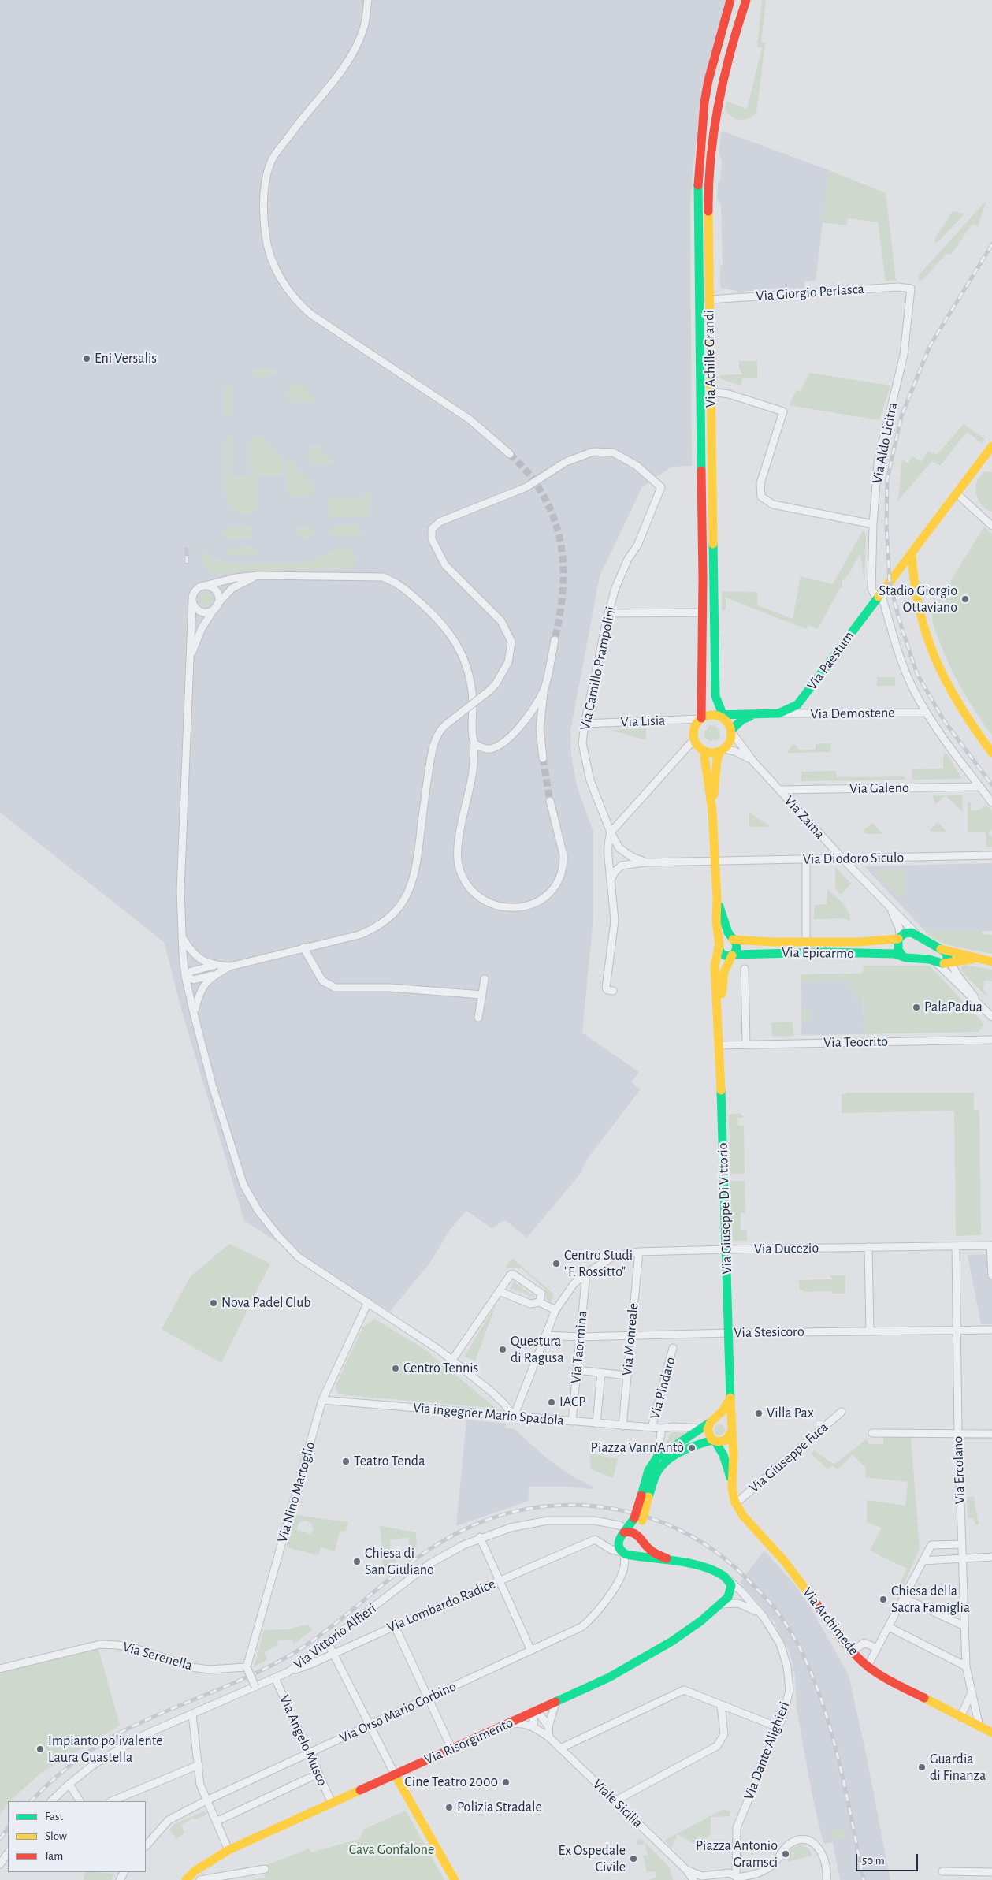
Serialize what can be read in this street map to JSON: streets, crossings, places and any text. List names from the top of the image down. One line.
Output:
{"streets":{"main road":["Via Achille Grandi","Via Paestum","Via Epicarmo","Via Giuseppe Di Vittorio","Via Archimede","Via Risorgimento"],"street":["Via Giorgio Perlasca","Via Aldo Licitra","Via Camillo Prampolini","Via Demostene","Via Lisia","Via Galeno","Via Zama","Via Diodoro Siculo","Via Teocrito","Via Ducezio","Via Stesicoro","Via Monreale","Via Taormina","Via Pindaro","Via ingegner Mario Spadola","Via Giuseppe Fucà","Via Ercolano","Via Nino Martoglio","Via Lombardo Radice","Via Vittorio Alfieri","Via Serenella","Via Orso Mario Corbino","Via Angelo Musco","Via Dante Alighieri","Viale Sicilia"]},"crossings":[["Via Giorgio Perlasca","Via Achille Grandi"],["Via Giorgio Perlasca","Via Aldo Licitra"],["Via Achille Grandi","Via Paestum"],["Via Achille Grandi","Via Lisia"],["Via Aldo Licitra","Via Paestum"],["Via Aldo Licitra","Via Demostene"],["Via Aldo Licitra","Via Galeno"],["Via Paestum","Via Demostene"],["Via Paestum","Via Lisia"],["Via Camillo Prampolini","Via Lisia"],["Via Camillo Prampolini","Via Diodoro Siculo"],["Via Galeno","Via Zama"],["Via Zama","Via Diodoro Siculo"],["Via Zama","Via Epicarmo"],["Via Teocrito","Via Giuseppe Di Vittorio"],["Via Giuseppe Di Vittorio","Via Ducezio"],["Via Giuseppe Di Vittorio","Via Stesicoro"],["Via Giuseppe Di Vittorio","Via Archimede"],["Via Ducezio","Via Stesicoro"],["Via Ducezio","Via Monreale"],["Via Ducezio","Via Taormina"],["Via Ducezio","Via ingegner Mario Spadola"],["Via Ducezio","Via Ercolano"],["Via Stesicoro","Via Monreale"],["Via Stesicoro","Via Taormina"],["Via Stesicoro","Via Ercolano"],["Via Monreale","Via ingegner Mario Spadola"],["Via Taormina","Via ingegner Mario Spadola"],["Via Pindaro","Via ingegner Mario Spadola"],["Via ingegner Mario Spadola","Via Nino Martoglio"],["Via Giuseppe Fucà","Via Archimede"],["Via Ercolano","Via Archimede"],["Via Nino Martoglio","Via Serenella"],["Via Lombardo Radice","Via Vittorio Alfieri"],["Via Lombardo Radice","Via Orso Mario Corbino"],["Via Vittorio Alfieri","Via Orso Mario Corbino"],["Via Vittorio Alfieri","Via Angelo Musco"],["Via Orso Mario Corbino","Via Angelo Musco"],["Via Angelo Musco","Via Risorgimento"],["Via Risorgimento","Via Dante Alighieri"]],"parks":["Cava Gonfalone"],"places":["Eni Versalis","Stadio Giorgio Ottaviano","PalaPadua","Centro Studi \"F. Rossitto\"","Nova Padel Club","Questura di Ragusa","Centro Tennis","IACP","Villa Pax","Piazza Vann'Antò","Teatro Tenda","Chiesa di San Giuliano","Chiesa della Sacra Famiglia","Impianto polivalente Laura Guastella","Guardia di Finanza","Cine Teatro 2000","Polizia Stradale","Piazza Antonio Gramsci","Ex Ospedale Civile"],"legend":["Fast","Slow","Jam"],"scale_bar":"50 m"}
